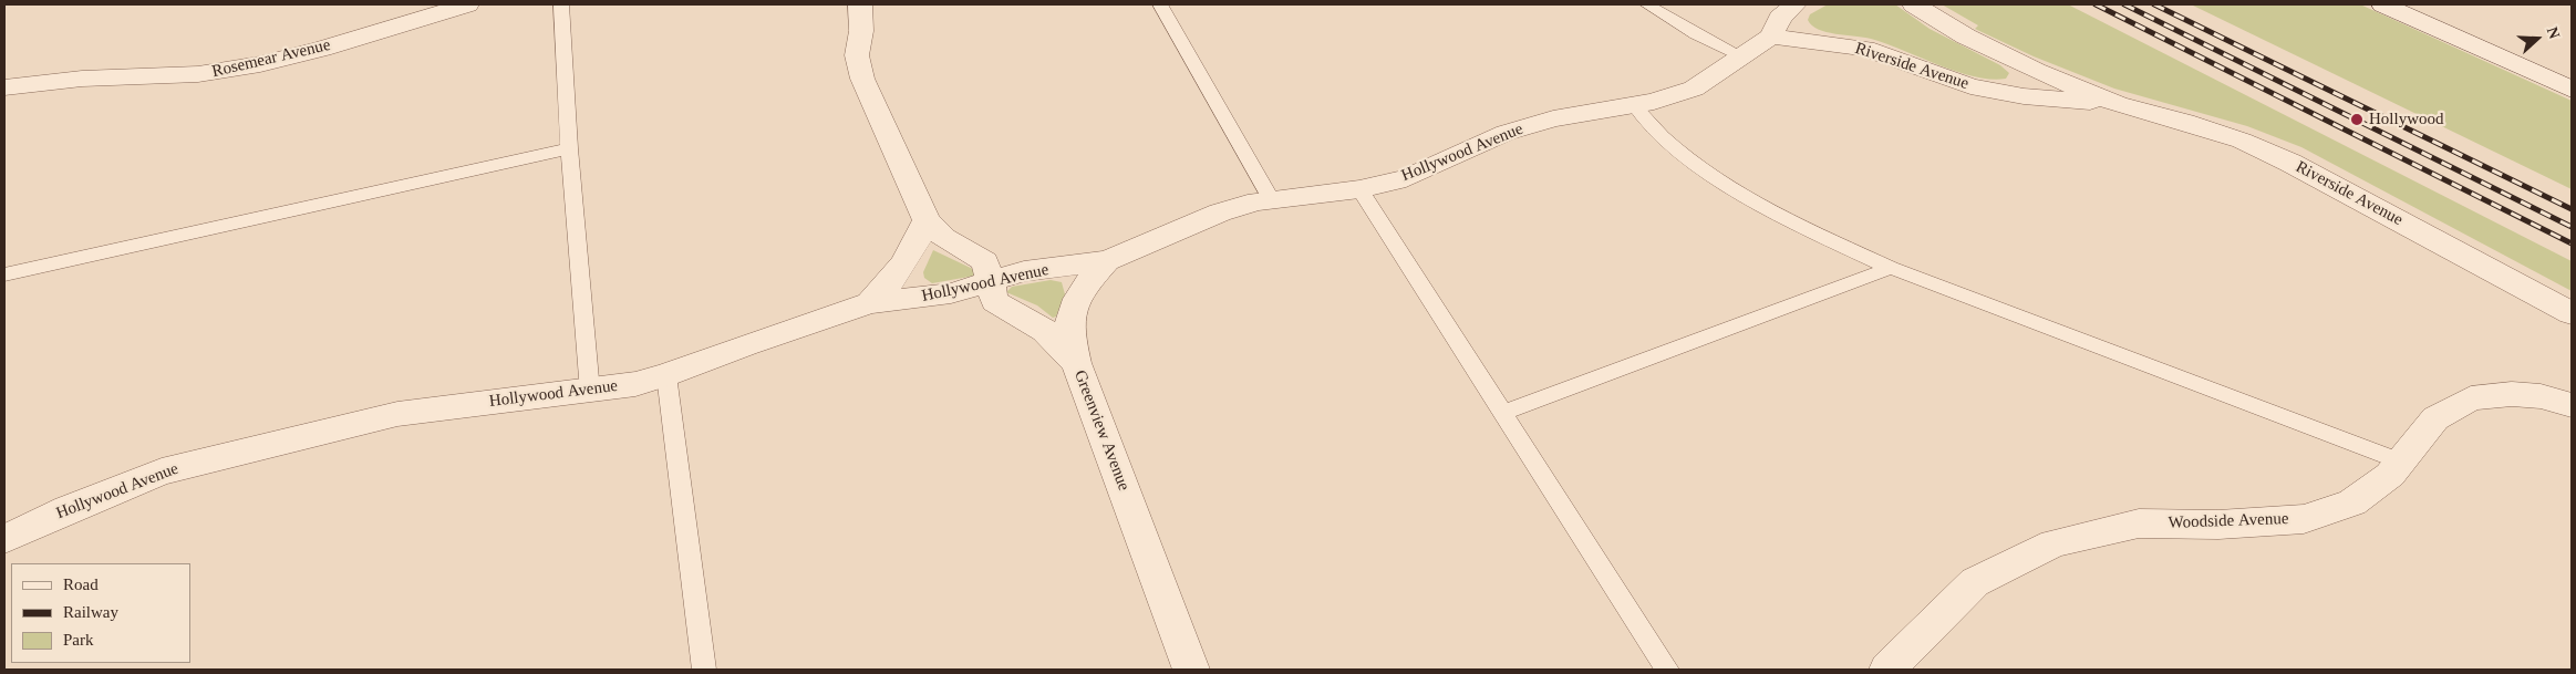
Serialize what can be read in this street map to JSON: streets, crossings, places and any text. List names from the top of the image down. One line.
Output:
{"streets":{"street":["Rosemear Avenue","Riverside Avenue","Hollywood Avenue","Greenview Avenue","Woodside Avenue"]},"crossings":[["Riverside Avenue","Hollywood Avenue"],["Hollywood Avenue","Greenview Avenue"]],"places":["Hollywood"],"legend":["Road","Railway","Park"],"north":"right"}
